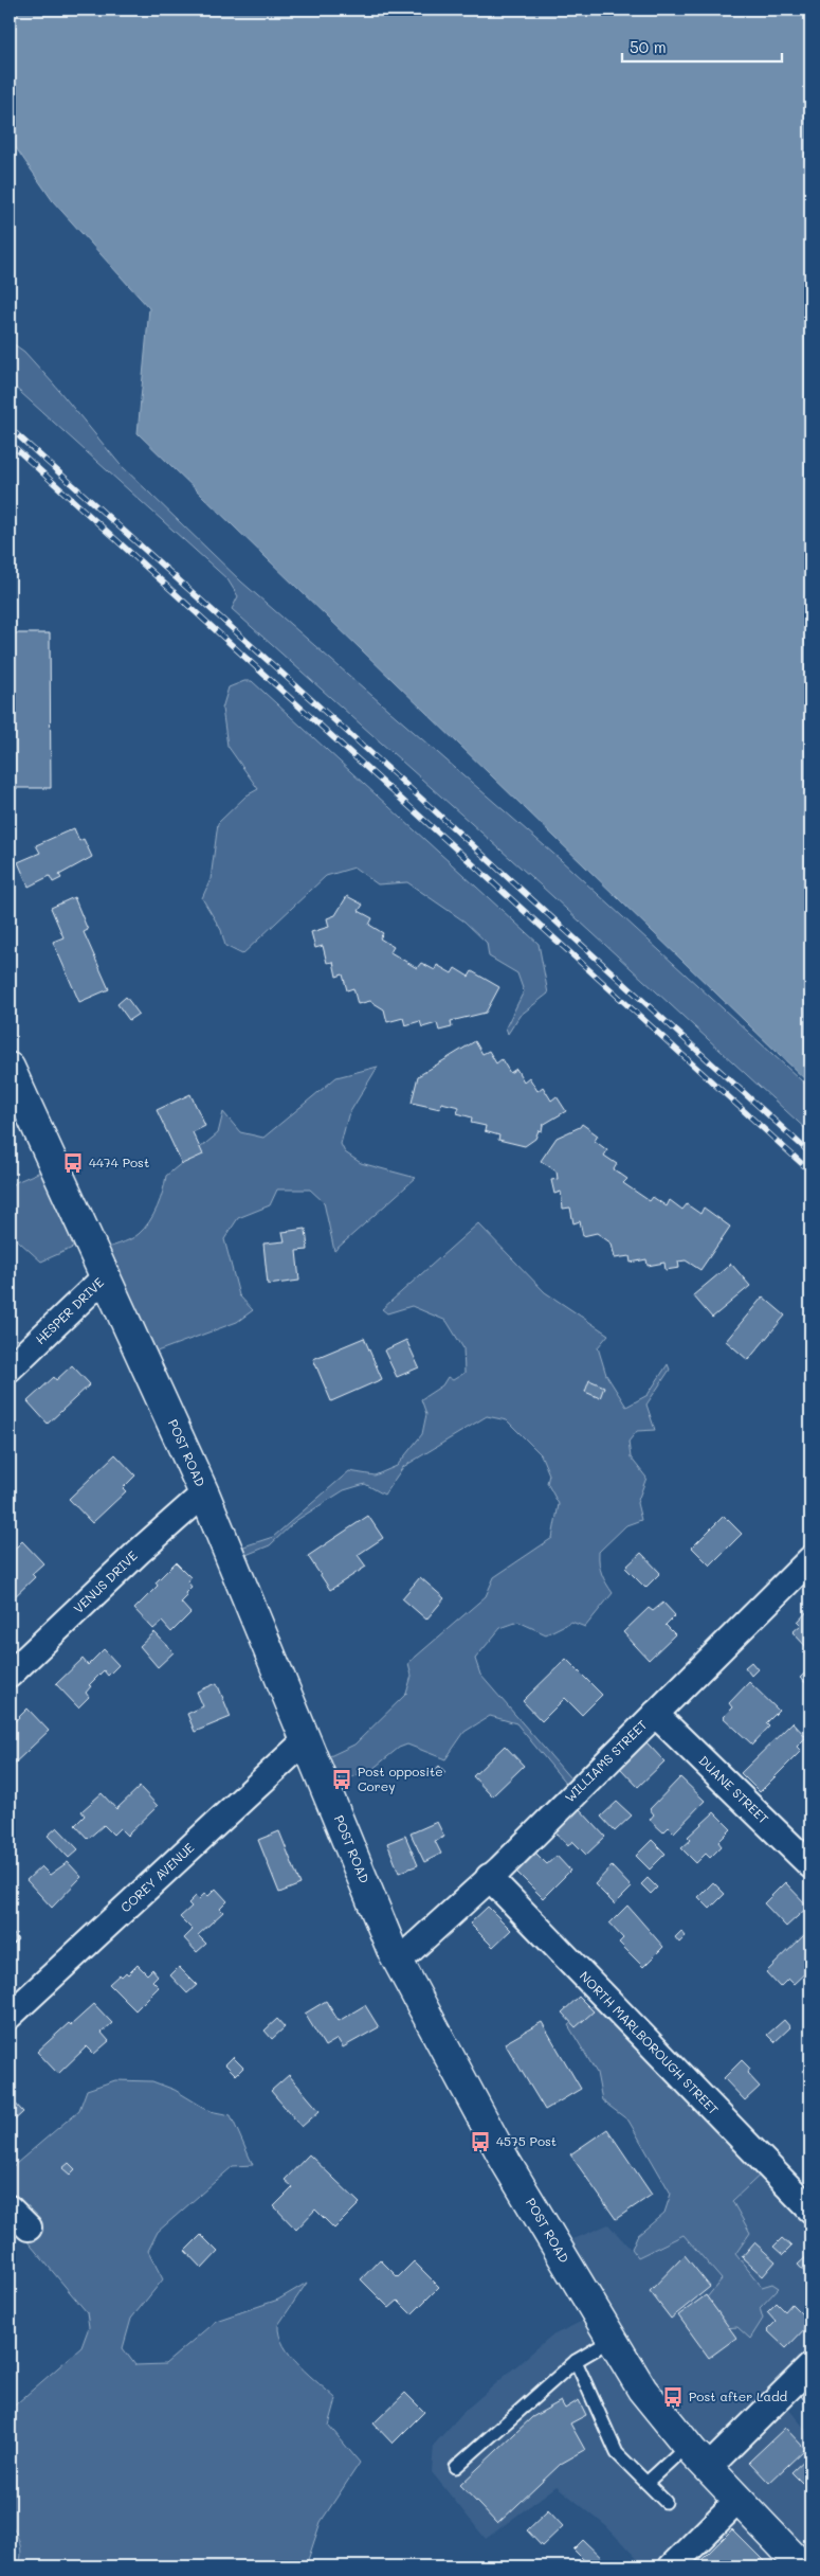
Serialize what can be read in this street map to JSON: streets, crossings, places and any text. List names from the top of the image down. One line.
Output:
{"streets":{"main road":["POST ROAD"],"street":["HESPER DRIVE","VENUS DRIVE","WILLIAMS STREET","DUANE STREET","COREY AVENUE","NORTH MARLBOROUGH STREET"]},"crossings":[["HESPER DRIVE","POST ROAD"],["POST ROAD","VENUS DRIVE"],["POST ROAD","WILLIAMS STREET"],["POST ROAD","COREY AVENUE"],["WILLIAMS STREET","DUANE STREET"],["WILLIAMS STREET","NORTH MARLBOROUGH STREET"]],"places":{"bus stop":["4474 Post","Post opposite Corey","4575 Post","Post after Ladd"]},"scale_bar":"50 m"}
